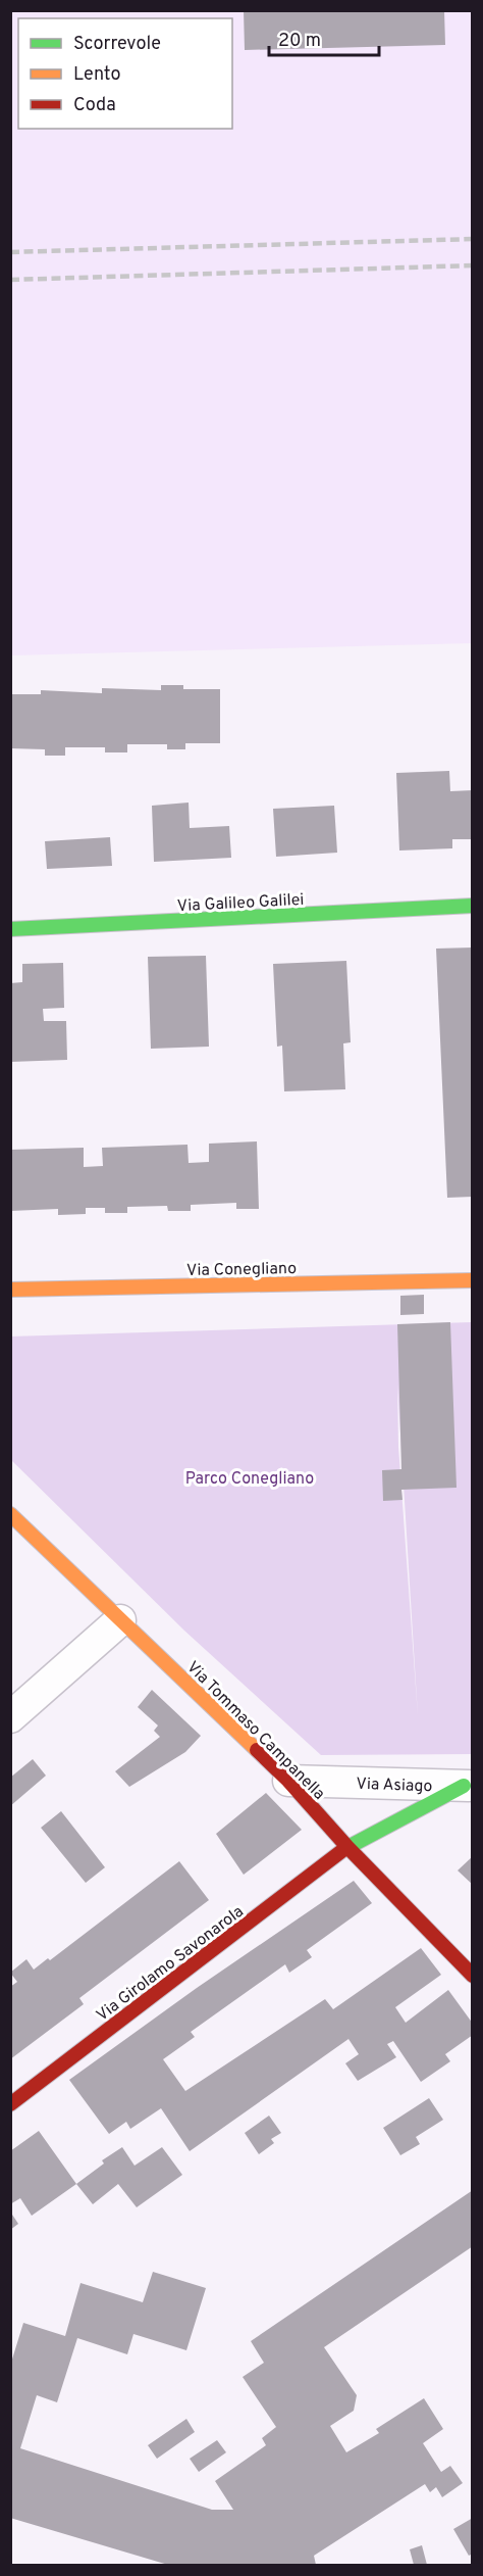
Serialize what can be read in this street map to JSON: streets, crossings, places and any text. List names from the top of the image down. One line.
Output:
{"streets":{"street":["Via Galileo Galilei","Via Conegliano","Via Tommaso Campanella","Via Asiago","Via Girolamo Savonarola"]},"crossings":[["Via Tommaso Campanella","Via Asiago"],["Via Tommaso Campanella","Via Girolamo Savonarola"],["Via Asiago","Via Girolamo Savonarola"]],"parks":["Parco Conegliano"],"legend":["Scorrevole","Lento","Coda"],"scale_bar":"20 m"}
